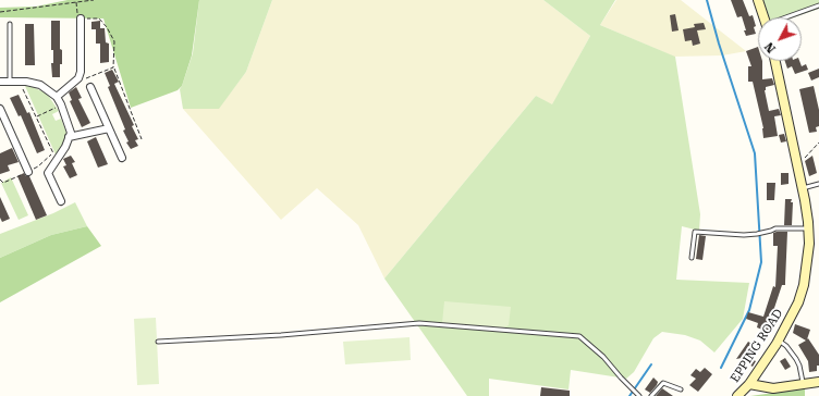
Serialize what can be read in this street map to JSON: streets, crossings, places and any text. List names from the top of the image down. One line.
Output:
{"streets":{"main road":["EPPING ROAD"]},"north":"bottom left"}
